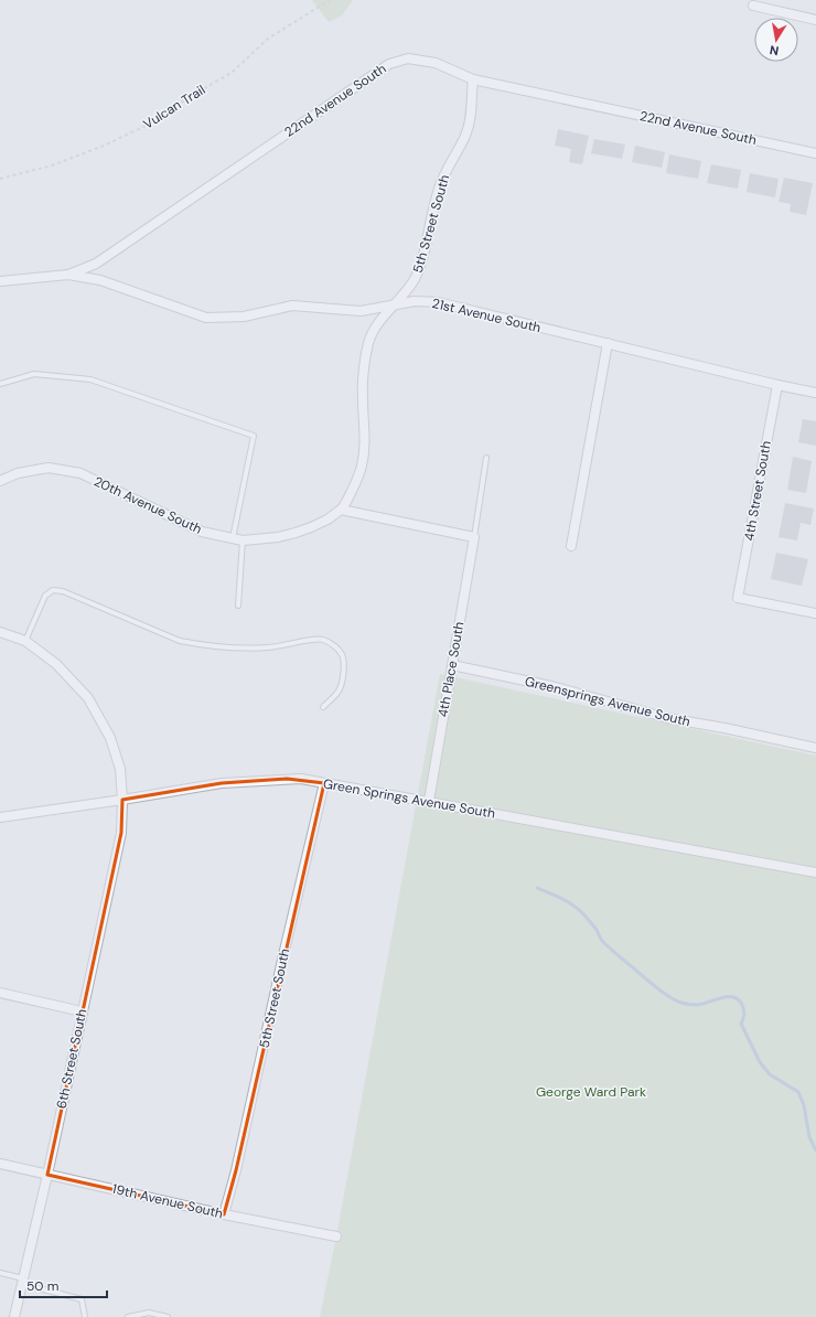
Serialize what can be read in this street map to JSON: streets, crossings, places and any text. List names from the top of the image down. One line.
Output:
{"streets":{"street":["22nd Avenue South","5th Street South","21st Avenue South","4th Street South","20th Avenue South","4th Place South","Greensprings Avenue South","Green Springs Avenue South","6th Street South","19th Avenue South"],"path":["Vulcan Trail"]},"crossings":[["22nd Avenue South","5th Street South"],["22nd Avenue South","21st Avenue South"],["5th Street South","21st Avenue South"],["5th Street South","20th Avenue South"],["5th Street South","Green Springs Avenue South"],["5th Street South","19th Avenue South"],["21st Avenue South","4th Street South"],["4th Place South","Greensprings Avenue South"],["4th Place South","Green Springs Avenue South"],["Green Springs Avenue South","6th Street South"],["6th Street South","19th Avenue South"]],"parks":["George Ward Park"],"scale_bar":"50 m","north":"bottom"}
